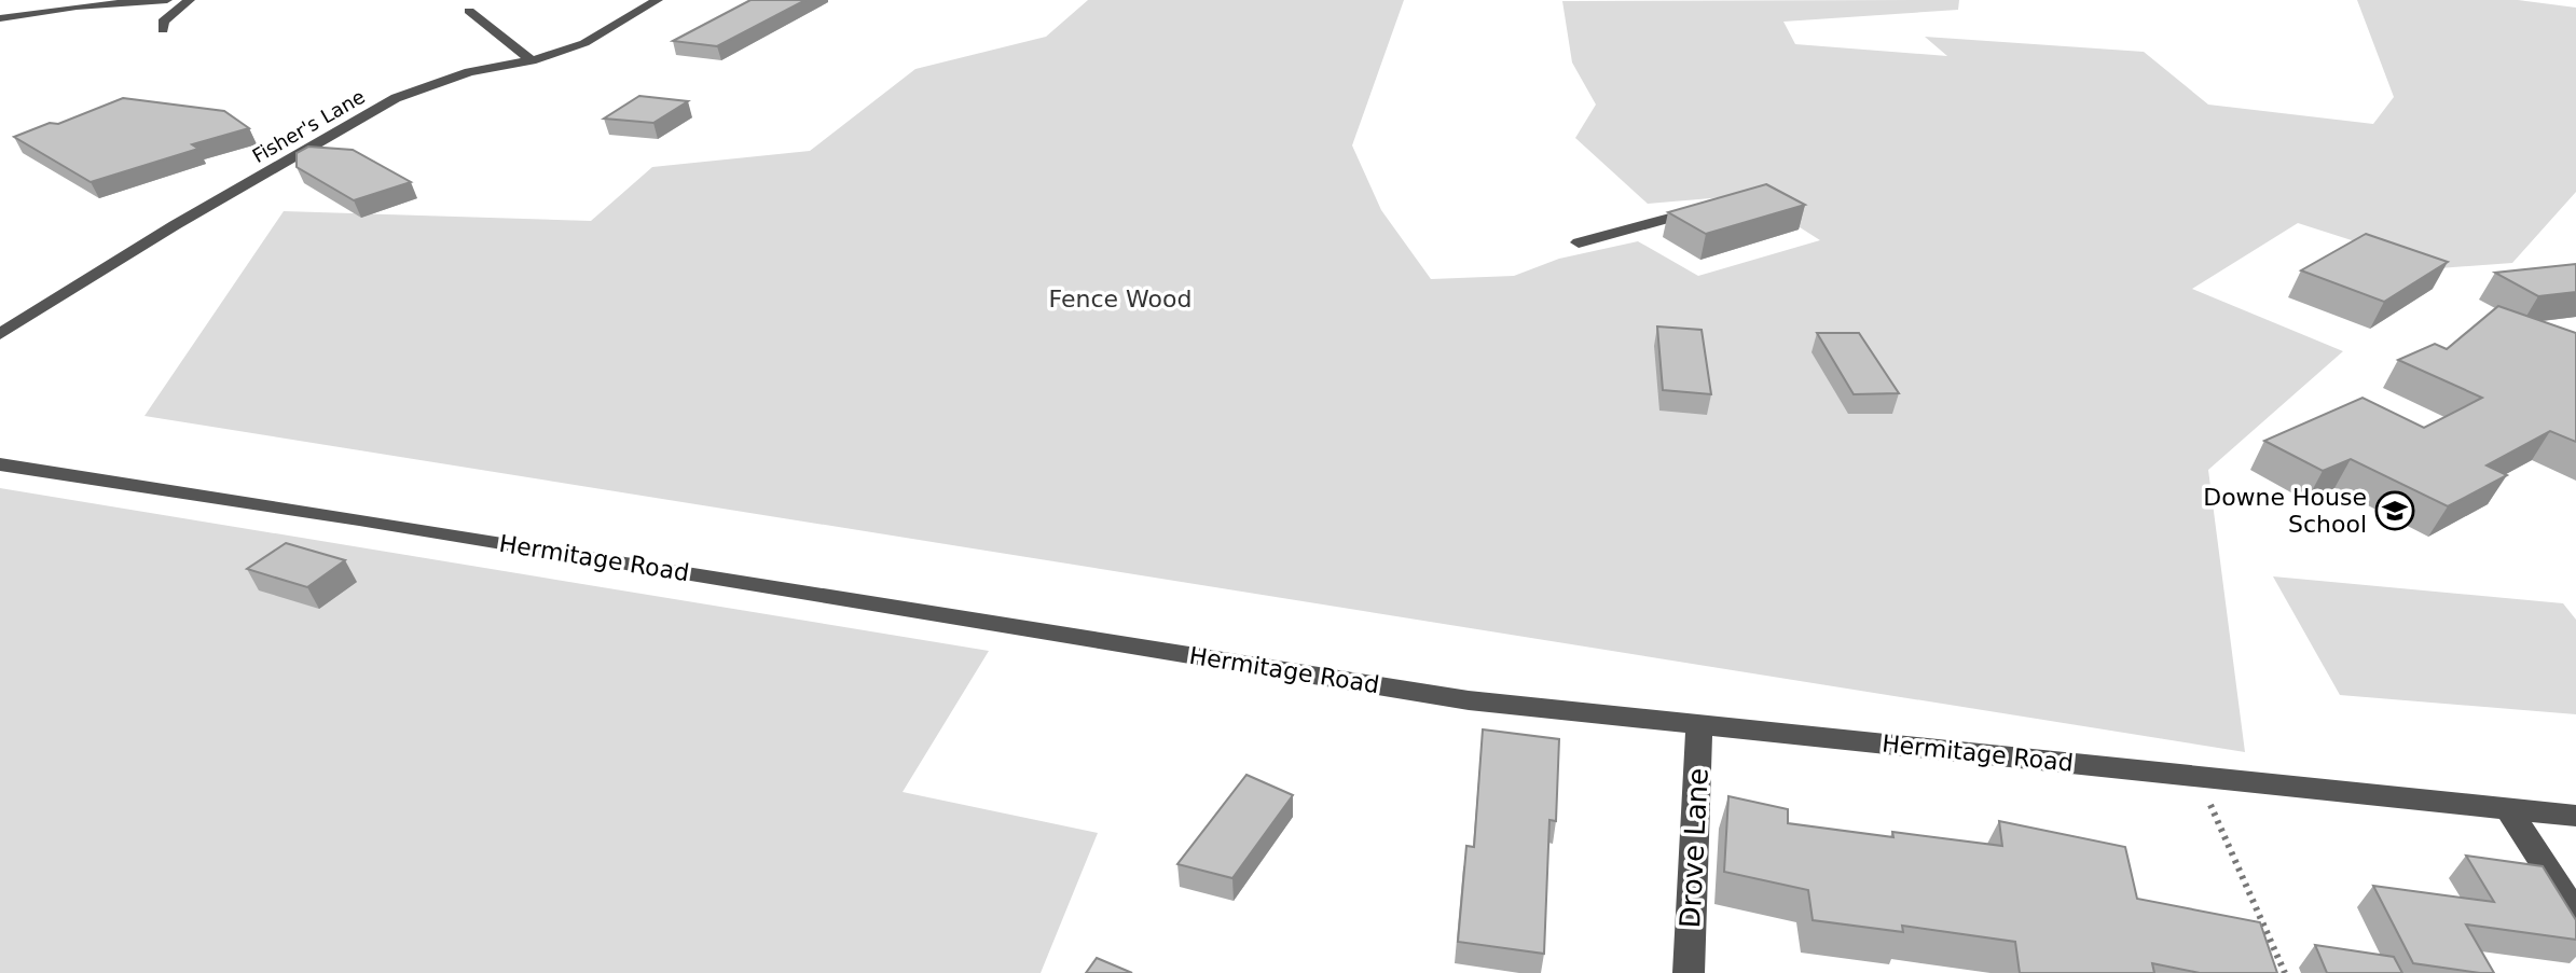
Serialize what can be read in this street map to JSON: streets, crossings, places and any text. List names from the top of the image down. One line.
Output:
{"streets":{"street":["Fisher's Lane","Hermitage Road","Drove Lane"]},"crossings":[["Hermitage Road","Drove Lane"]],"parks":["Fence Wood"],"places":{"school or university":["Downe House School"]}}
